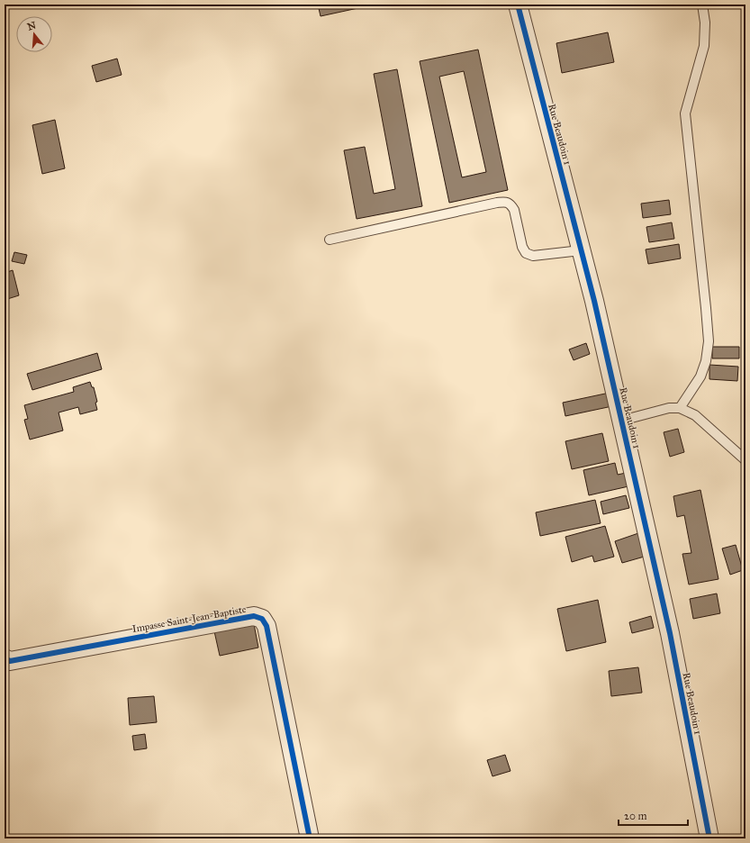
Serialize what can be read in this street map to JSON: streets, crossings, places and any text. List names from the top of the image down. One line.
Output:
{"streets":{"street":["Rue Beaudoin 1","Impasse Saint-Jean-Baptiste"]},"scale_bar":"20 m","north":"top"}
